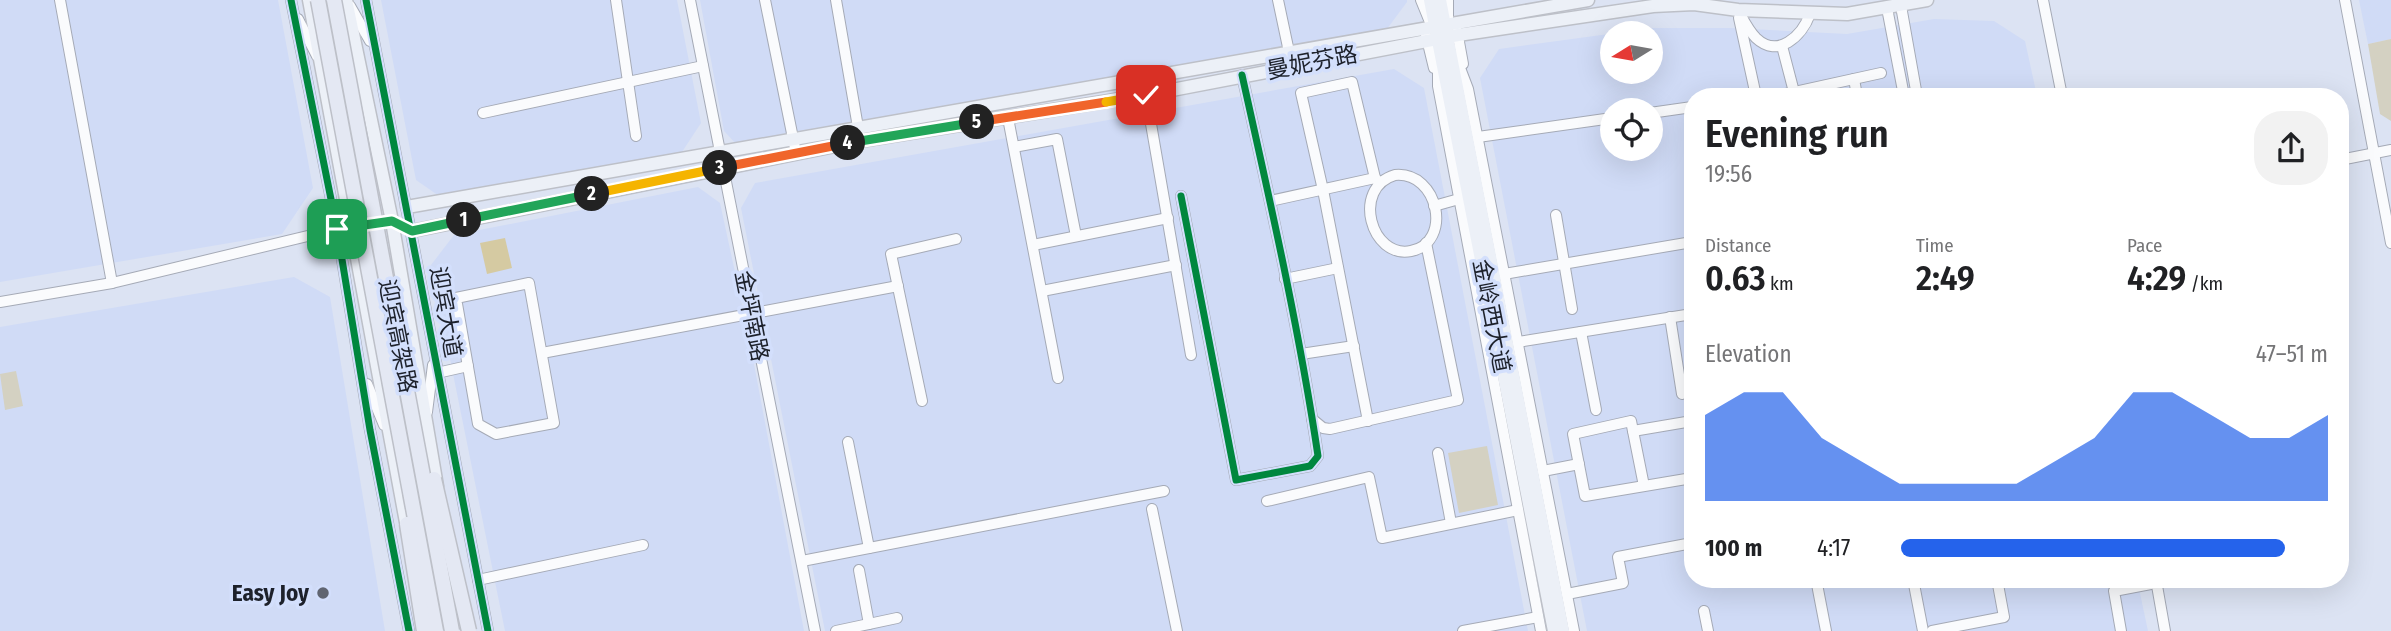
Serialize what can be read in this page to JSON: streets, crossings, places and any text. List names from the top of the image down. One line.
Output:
{"streets":{"highway":["迎宾高架路"],"main road":["曼妮芬路","迎宾大道","金岭西大道"],"street":["金坪南路"]},"crossings":[["曼妮芬路","迎宾大道"],["曼妮芬路","金坪南路"],["曼妮芬路","金岭西大道"]],"places":["Easy Joy"],"north":"left","page":{"heading":["Evening run","19:56"],"pins":["5","4","3","2","1"],"stats":[["Distance","0.63 km"],["Time","2:49"],["Pace","4:29 /km"]],"chart":["Elevation","47–51 m"],"list":[{"name":"100 m","note":"4:17"}]}}
